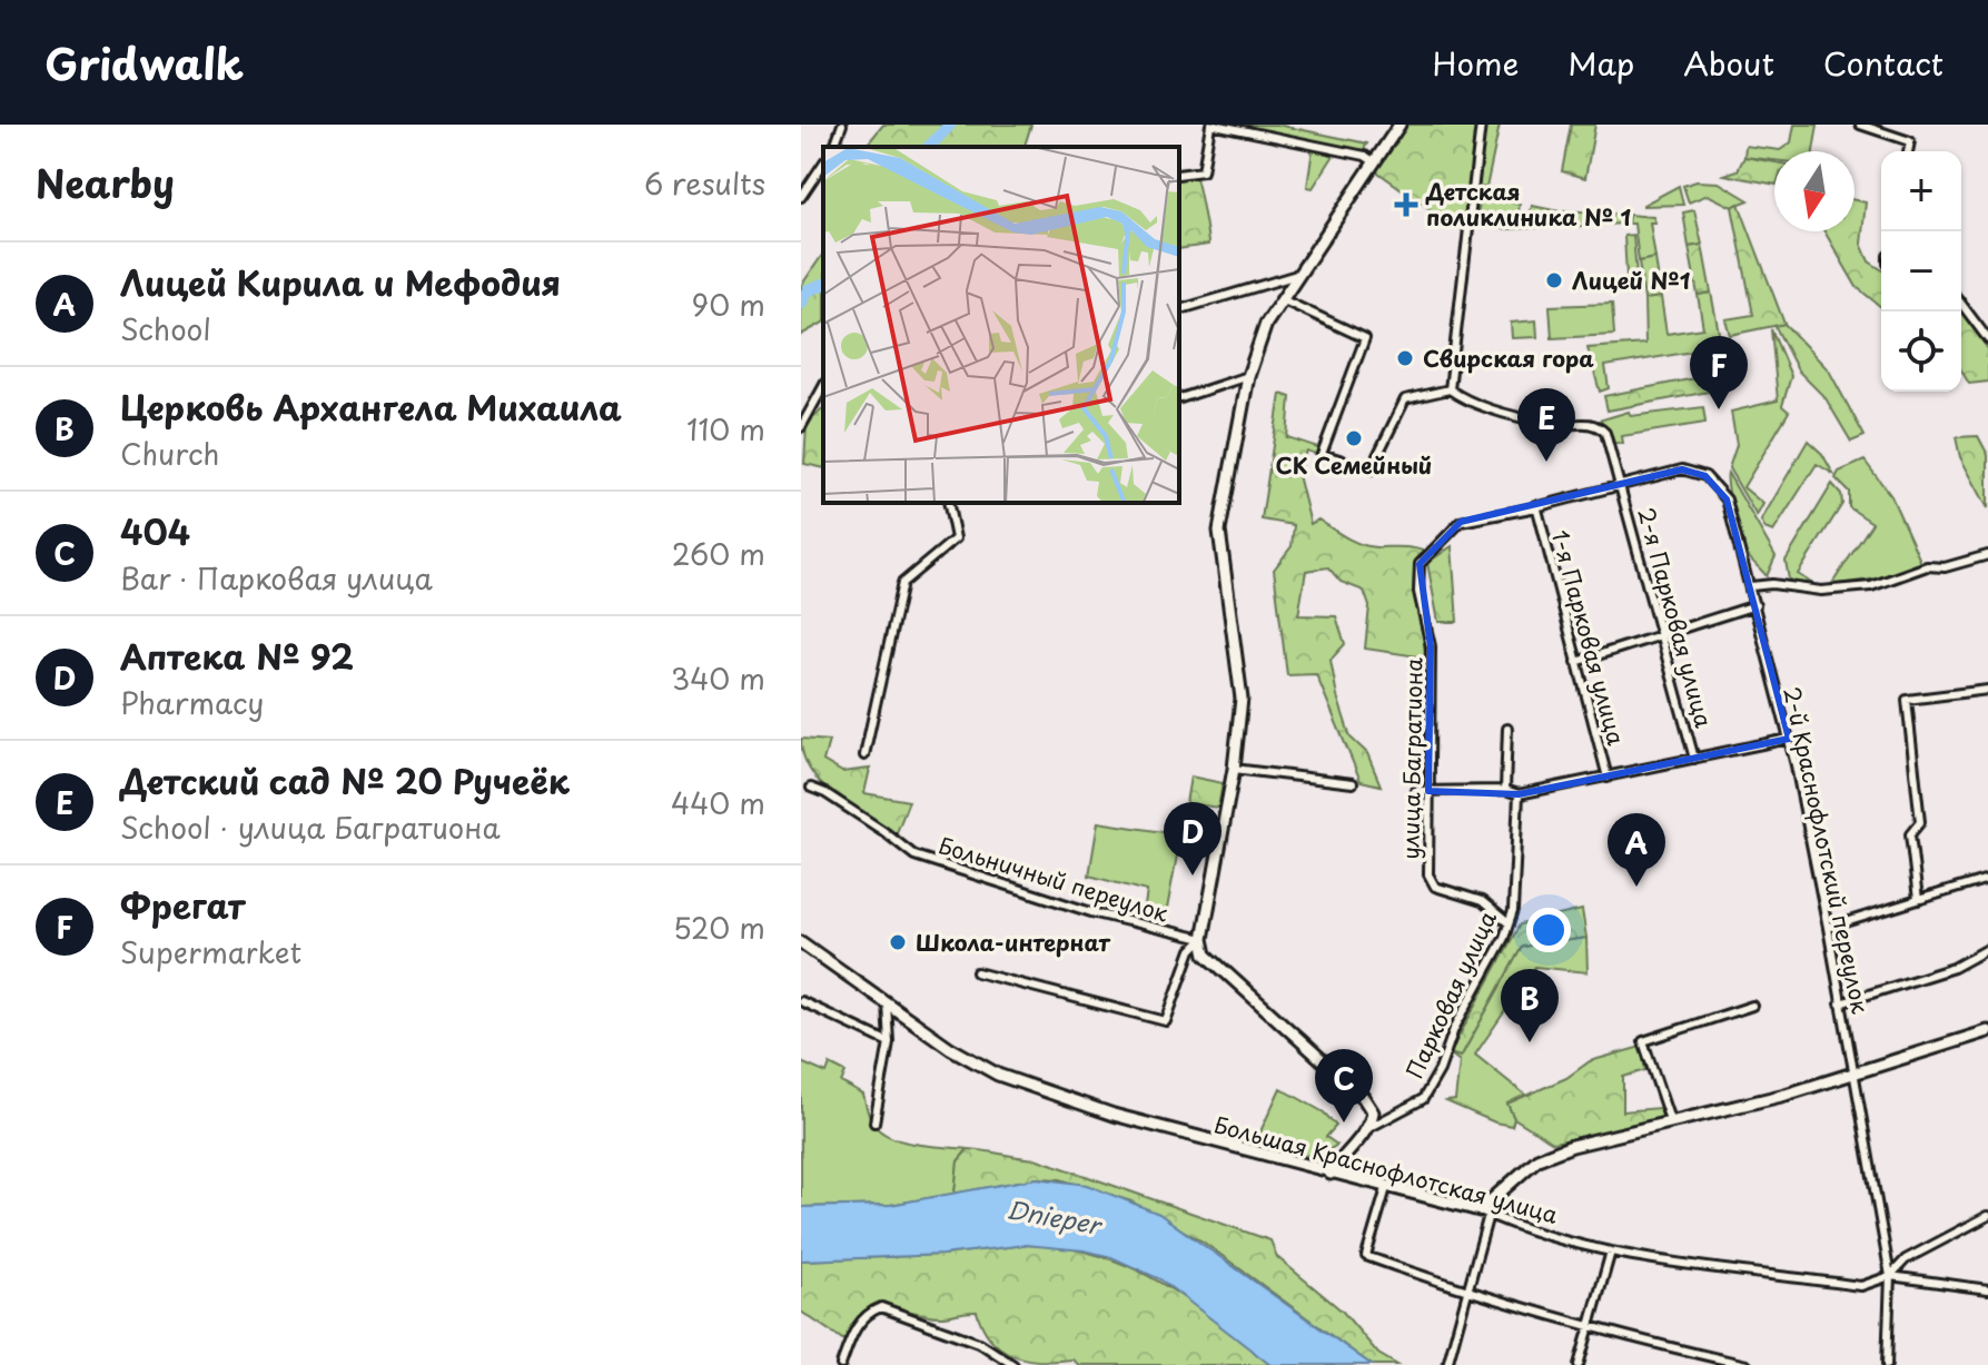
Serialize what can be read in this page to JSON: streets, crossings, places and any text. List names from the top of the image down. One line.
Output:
{"streets":{"street":["2-я Парковая улица","1-я Парковая улица","улица Багратиона","2-й Краснофлотский переулок","Больничный переулок","Парковая улица","Большая Краснофлотская улица"]},"crossings":[["2-я Парковая улица","улица Багратиона"],["2-я Парковая улица","2-й Краснофлотский переулок"],["1-я Парковая улица","улица Багратиона"],["улица Багратиона","2-й Краснофлотский переулок"],["улица Багратиона","Парковая улица"],["2-й Краснофлотский переулок","Большая Краснофлотская улица"],["Парковая улица","Большая Краснофлотская улица"]],"water":["Dnieper"],"places":{"health":["Детская поликлиника № 1"],"other":["Лицей №1","Свирская гора","СК Семейный","Школа-интернат"]},"north":"bottom","page":{"header":"Gridwalk","nav":["Home","Map","About","Contact"],"heading":["Nearby","6 results"],"map_buttons":["+","−"],"list":[{"mark":"A","name":"Лицей Кирила и Мефодия","note":"School","value":"90 m"},{"mark":"B","name":"Церковь Архангела Михаила","note":"Church","value":"110 m"},{"mark":"C","name":"404","note":"Bar · Парковая улица","value":"260 m"},{"mark":"D","name":"Аптека № 92","note":"Pharmacy","value":"340 m"},{"mark":"E","name":"Детский сад № 20 Ручеёк","note":"School · улица Багратиона","value":"440 m"},{"mark":"F","name":"Фрегат","note":"Supermarket","value":"520 m"}],"pins":["F","E","D","A","B","C"]}}
